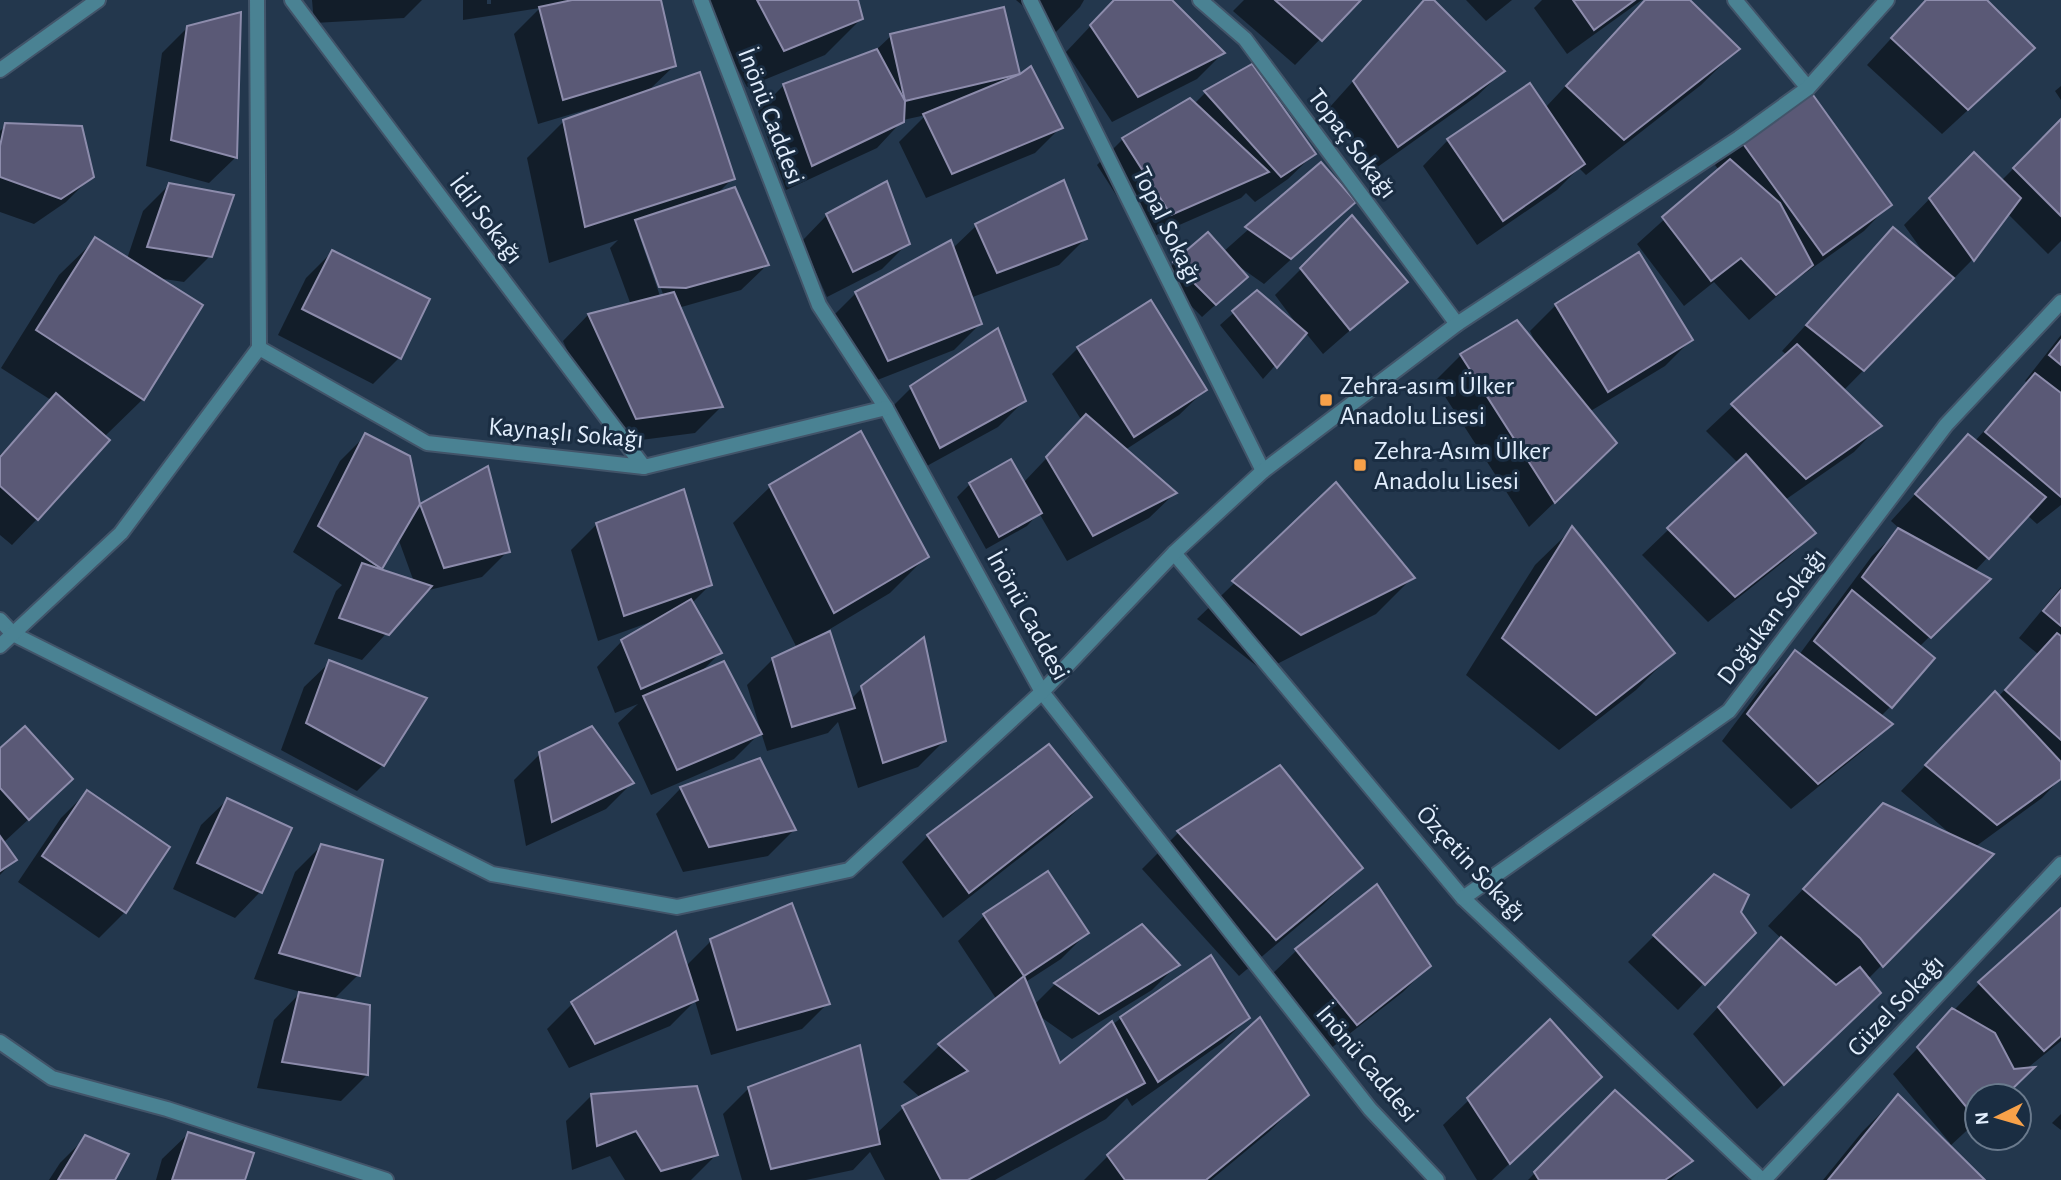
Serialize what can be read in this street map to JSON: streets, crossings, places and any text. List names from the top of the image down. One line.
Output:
{"streets":{"street":["İnönü Caddesi","Topaç Sokağı","İdil Sokağı","Topal Sokağı","Kaynaşlı Sokağı","Doğukan Sokağı","Özçetin Sokağı","Güzel Sokağı"]},"crossings":[["İnönü Caddesi","Kaynaşlı Sokağı"],["İdil Sokağı","Kaynaşlı Sokağı"],["Doğukan Sokağı","Özçetin Sokağı"],["Özçetin Sokağı","Güzel Sokağı"]],"places":{"transit":["Zehra-asım Ülker Anadolu Lisesi","Zehra-Asım Ülker Anadolu Lisesi"]},"north":"left"}
